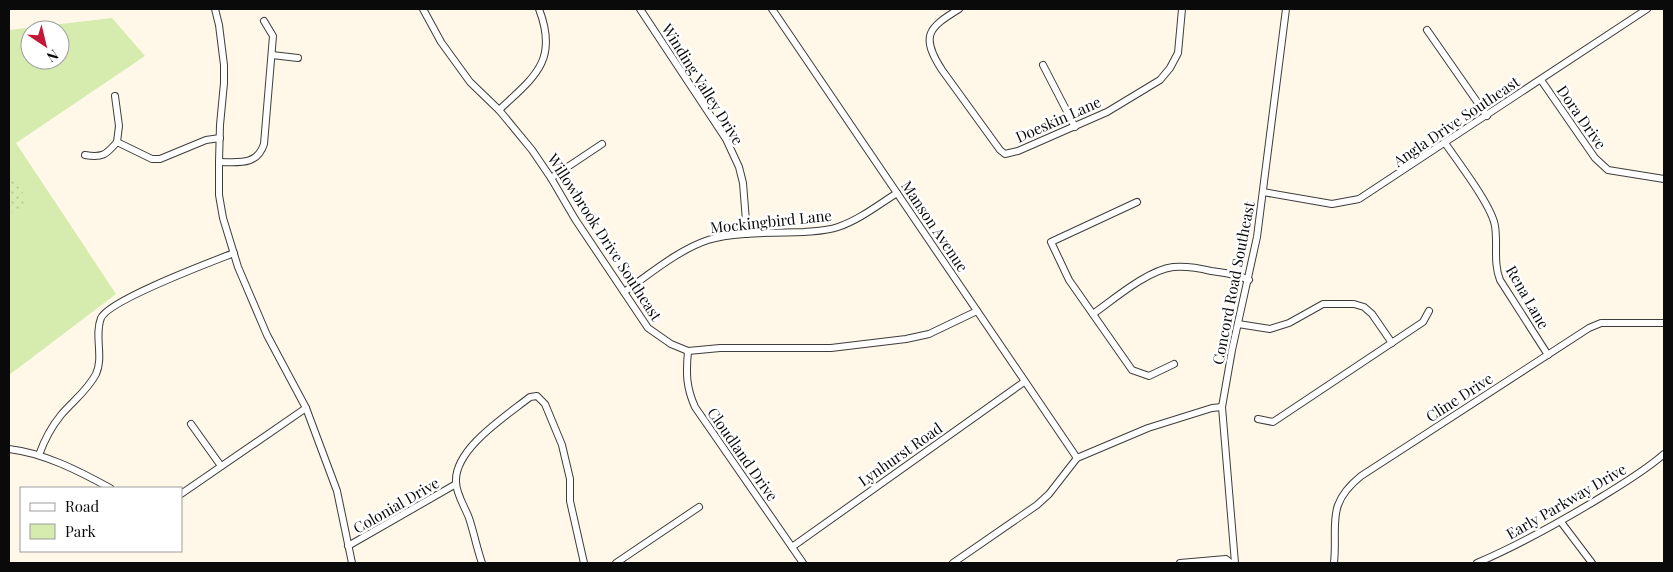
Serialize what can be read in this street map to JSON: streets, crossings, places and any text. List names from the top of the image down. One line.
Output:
{"streets":{"street":["Winding Valley Drive","Dora Drive","Doeskin Lane","Angla Drive Southeast","Mockingbird Lane","Manson Avenue","Willowbrook Drive Southeast","Concord Road Southeast","Rena Lane","Cline Drive","Cloudland Drive","Lynhurst Road","Early Parkway Drive","Colonial Drive"]},"crossings":[["Winding Valley Drive","Mockingbird Lane"],["Dora Drive","Angla Drive Southeast"],["Angla Drive Southeast","Concord Road Southeast"],["Angla Drive Southeast","Rena Lane"],["Mockingbird Lane","Manson Avenue"],["Mockingbird Lane","Willowbrook Drive Southeast"],["Manson Avenue","Lynhurst Road"],["Willowbrook Drive Southeast","Cloudland Drive"],["Rena Lane","Cline Drive"],["Cloudland Drive","Lynhurst Road"]],"legend":["Road","Park"],"north":"bottom right"}
